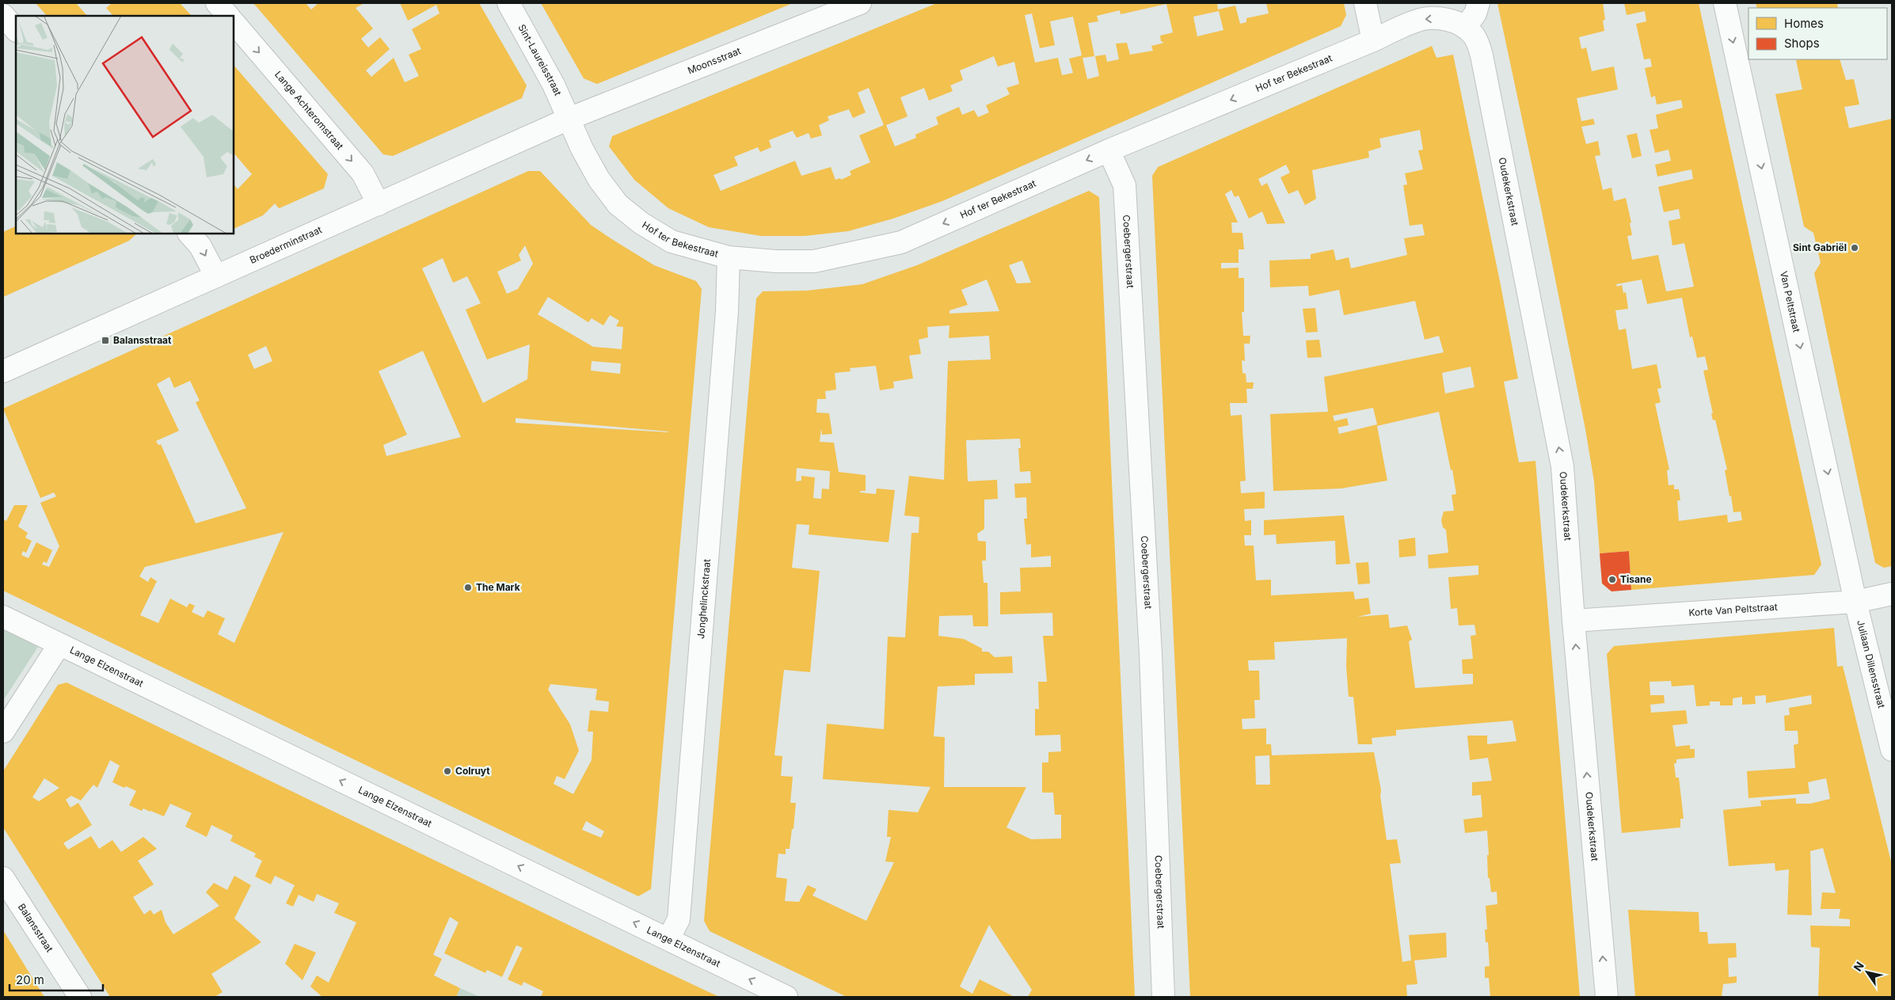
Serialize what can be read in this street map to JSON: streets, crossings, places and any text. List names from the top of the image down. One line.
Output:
{"streets":{"street":["Sint-Laureisstraat","Moonsstraat","Hof ter Bekestraat","Lange Achteromstraat","Oudekerkstraat","Broederminstraat","Coebergerstraat","Van Peltstraat","Jonghelinckstraat","Korte Van Peltstraat","Juliaan Dillensstraat","Lange Elzenstraat","Balansstraat"]},"crossings":[["Sint-Laureisstraat","Moonsstraat"],["Sint-Laureisstraat","Hof ter Bekestraat"],["Sint-Laureisstraat","Broederminstraat"],["Moonsstraat","Hof ter Bekestraat"],["Moonsstraat","Broederminstraat"],["Hof ter Bekestraat","Oudekerkstraat"],["Hof ter Bekestraat","Broederminstraat"],["Hof ter Bekestraat","Coebergerstraat"],["Hof ter Bekestraat","Jonghelinckstraat"],["Lange Achteromstraat","Broederminstraat"],["Oudekerkstraat","Korte Van Peltstraat"],["Van Peltstraat","Korte Van Peltstraat"],["Van Peltstraat","Juliaan Dillensstraat"],["Jonghelinckstraat","Lange Elzenstraat"],["Korte Van Peltstraat","Juliaan Dillensstraat"]],"one_way":["Hof ter Bekestraat","Lange Achteromstraat","Oudekerkstraat","Van Peltstraat","Lange Elzenstraat"],"places":{"other":["Sint Gabriël","Tisane","The Mark","Colruyt"],"transit":["Balansstraat"]},"legend":["Homes","Shops"],"scale_bar":"20 m","north":"top left"}
